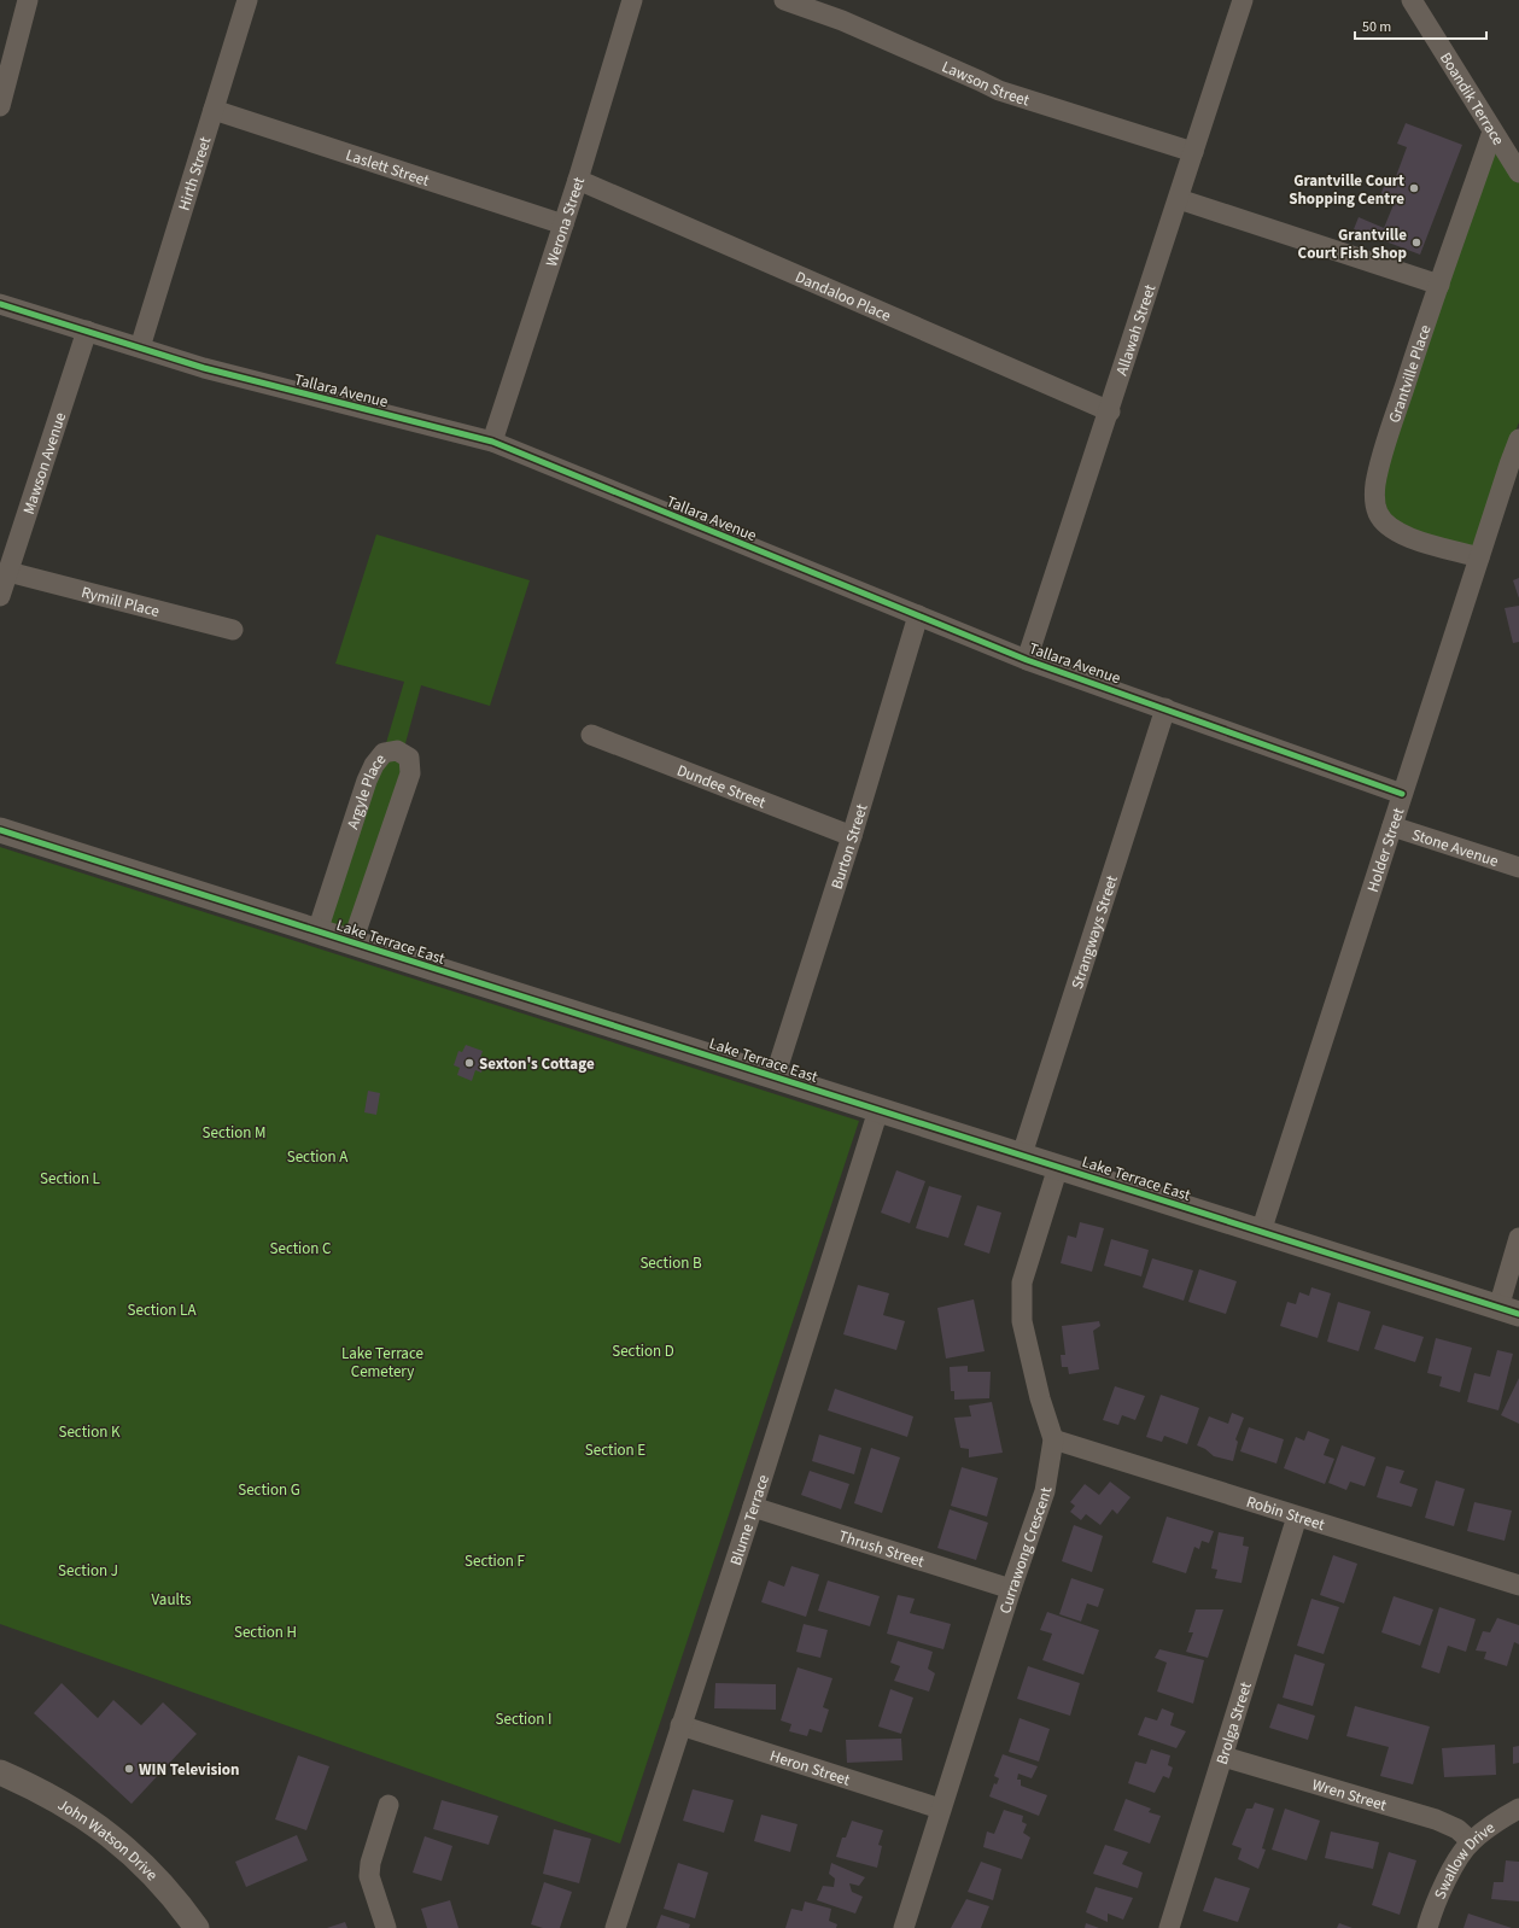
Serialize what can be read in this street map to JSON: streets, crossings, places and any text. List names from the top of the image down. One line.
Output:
{"streets":{"street":["Lawson Street","Boandik Terrace","Laslett Street","Hirth Street","Werona Street","Dandaloo Place","Allawah Street","Grantville Place","Tallara Avenue","Mawson Avenue","Rymill Place","Dundee Street","Argyle Place","Burton Street","Stone Avenue","Holder Street","Strangways Street","Lake Terrace East","Robin Street","Blume Terrace","Thrush Street","Currawong Crescent","Brolga Street","Heron Street","Wren Street","John Watson Drive","Swallow Drive"]},"crossings":[["Lawson Street","Allawah Street"],["Boandik Terrace","Grantville Place"],["Laslett Street","Hirth Street"],["Laslett Street","Werona Street"],["Hirth Street","Tallara Avenue"],["Werona Street","Dandaloo Place"],["Werona Street","Tallara Avenue"],["Dandaloo Place","Allawah Street"],["Allawah Street","Tallara Avenue"],["Grantville Place","Holder Street"],["Tallara Avenue","Mawson Avenue"],["Tallara Avenue","Burton Street"],["Tallara Avenue","Holder Street"],["Tallara Avenue","Strangways Street"],["Mawson Avenue","Rymill Place"],["Dundee Street","Burton Street"],["Argyle Place","Lake Terrace East"],["Burton Street","Lake Terrace East"],["Stone Avenue","Holder Street"],["Holder Street","Lake Terrace East"],["Strangways Street","Lake Terrace East"],["Lake Terrace East","Blume Terrace"],["Lake Terrace East","Currawong Crescent"],["Robin Street","Currawong Crescent"],["Robin Street","Brolga Street"],["Blume Terrace","Thrush Street"],["Blume Terrace","Heron Street"],["Thrush Street","Currawong Crescent"],["Currawong Crescent","Heron Street"],["Brolga Street","Wren Street"],["Wren Street","Swallow Drive"]],"parks":["Section M","Section A","Section L","Section C","Section B","Section LA","Section D","Lake Terrace Cemetery","Section K","Section E","Section G","Section F","Section J","Vaults","Section H","Section I"],"places":["Grantville Court Shopping Centre","Grantville Court Fish Shop","Sexton's Cottage","WIN Television"],"scale_bar":"50 m"}
